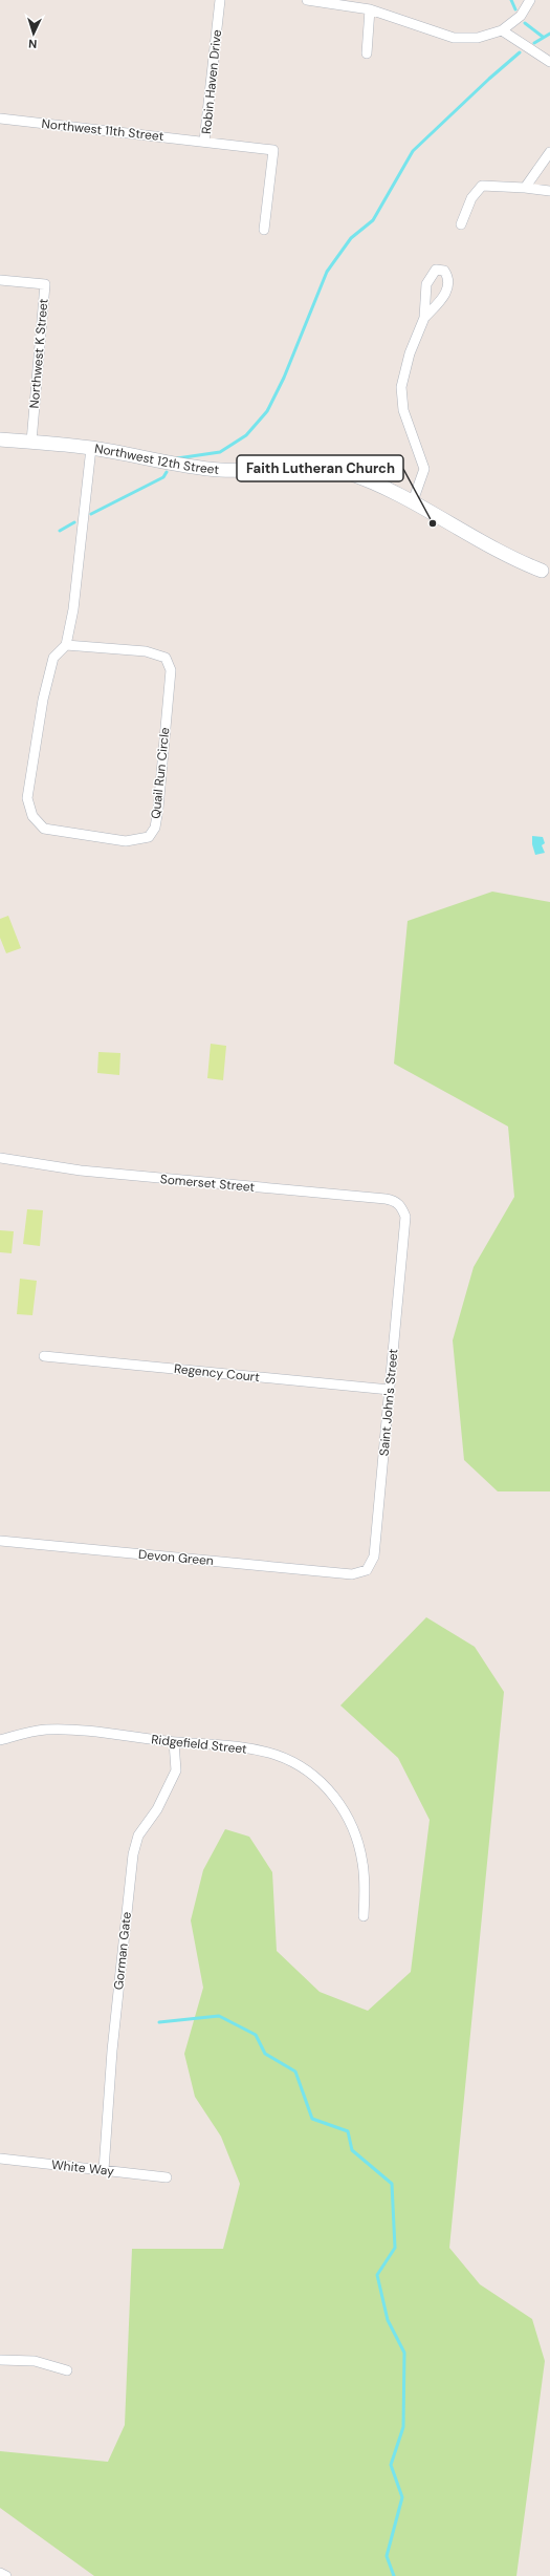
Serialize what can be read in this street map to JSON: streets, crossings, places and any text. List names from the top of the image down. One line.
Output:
{"streets":{"street":["Robin Haven Drive","Northwest 11th Street","Northwest K Street","Northwest 12th Street","Quail Run Circle","Somerset Street","Regency Court","Saint John's Street","Devon Green","Ridgefield Street","Gorman Gate","White Way"]},"crossings":[["Robin Haven Drive","Northwest 11th Street"],["Northwest K Street","Northwest 12th Street"],["Northwest 12th Street","Quail Run Circle"],["Somerset Street","Saint John's Street"],["Regency Court","Saint John's Street"],["Saint John's Street","Devon Green"],["Ridgefield Street","Gorman Gate"],["Gorman Gate","White Way"]],"places":["Faith Lutheran Church"],"north":"bottom"}
